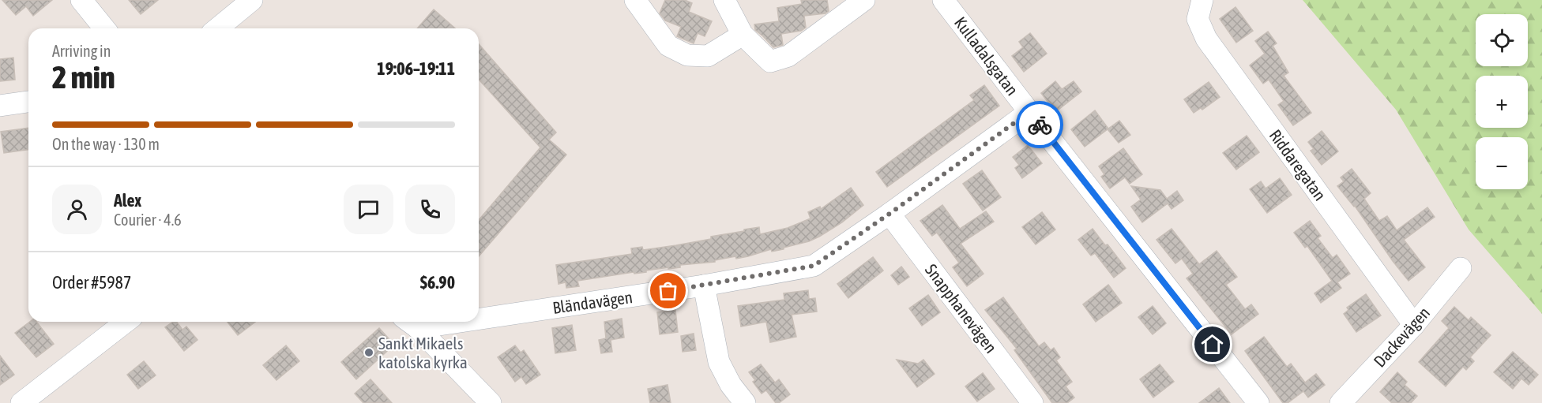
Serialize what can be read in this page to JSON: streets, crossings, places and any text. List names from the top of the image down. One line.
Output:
{"streets":{"street":["Kulladalsgatan","Riddaregatan","Bländavägen","Snapphanevägen","Dackevägen"]},"crossings":[["Kulladalsgatan","Bländavägen"],["Riddaregatan","Dackevägen"],["Bländavägen","Snapphanevägen"]],"places":["Sankt Mikaels katolska kyrka"],"page":{"map_buttons":["+","−"],"heading":["2 min","Arriving in","19:06–19:11"],"panel":["Alex","Courier · 4.6","Order #5987","$6.90"],"bar":"On the way · 130 m"}}
